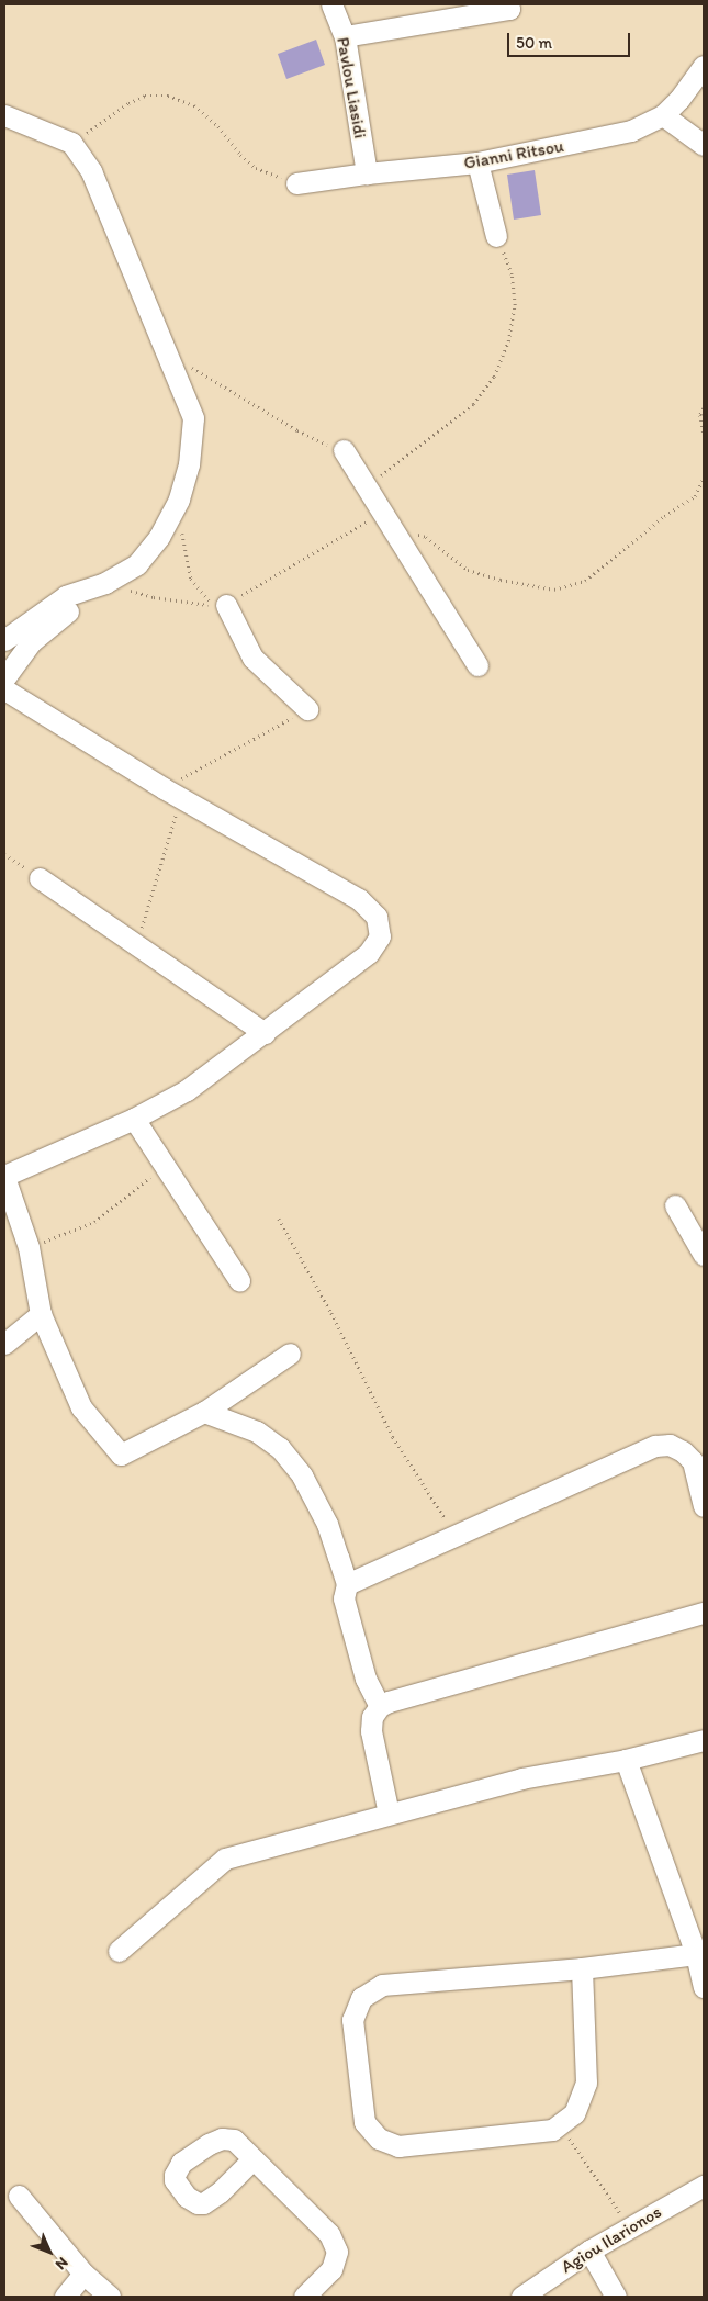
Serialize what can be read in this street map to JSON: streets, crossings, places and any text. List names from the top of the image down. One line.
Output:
{"streets":{"street":["Pavlou Liasidi","Gianni Ritsou","Agiou Ilarionos"]},"crossings":[["Pavlou Liasidi","Gianni Ritsou"]],"scale_bar":"50 m","north":"bottom right"}
